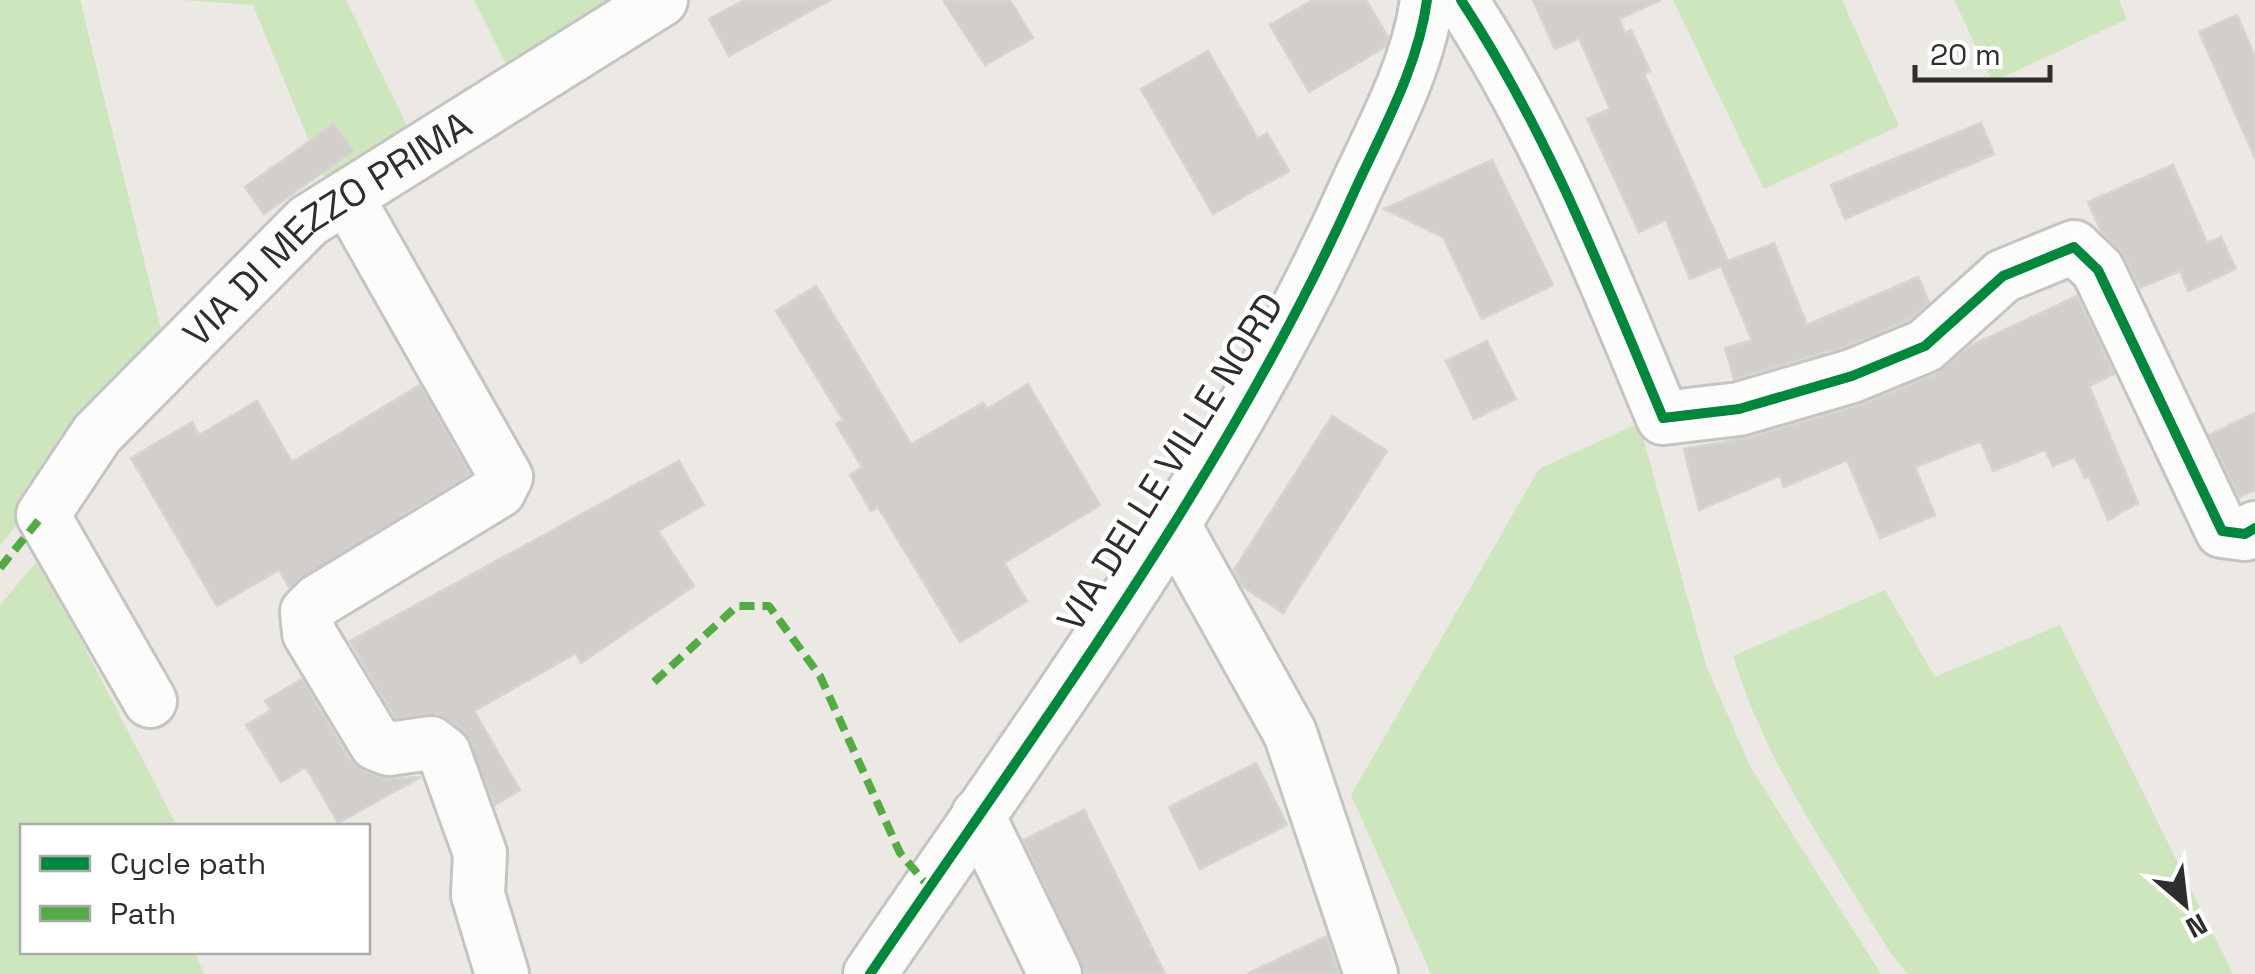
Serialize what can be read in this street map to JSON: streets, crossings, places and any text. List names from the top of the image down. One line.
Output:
{"streets":{"street":["VIA DI MEZZO PRIMA","VIA DELLE VILLE NORD"]},"legend":["Cycle path","Path"],"scale_bar":"20 m","north":"bottom right"}
